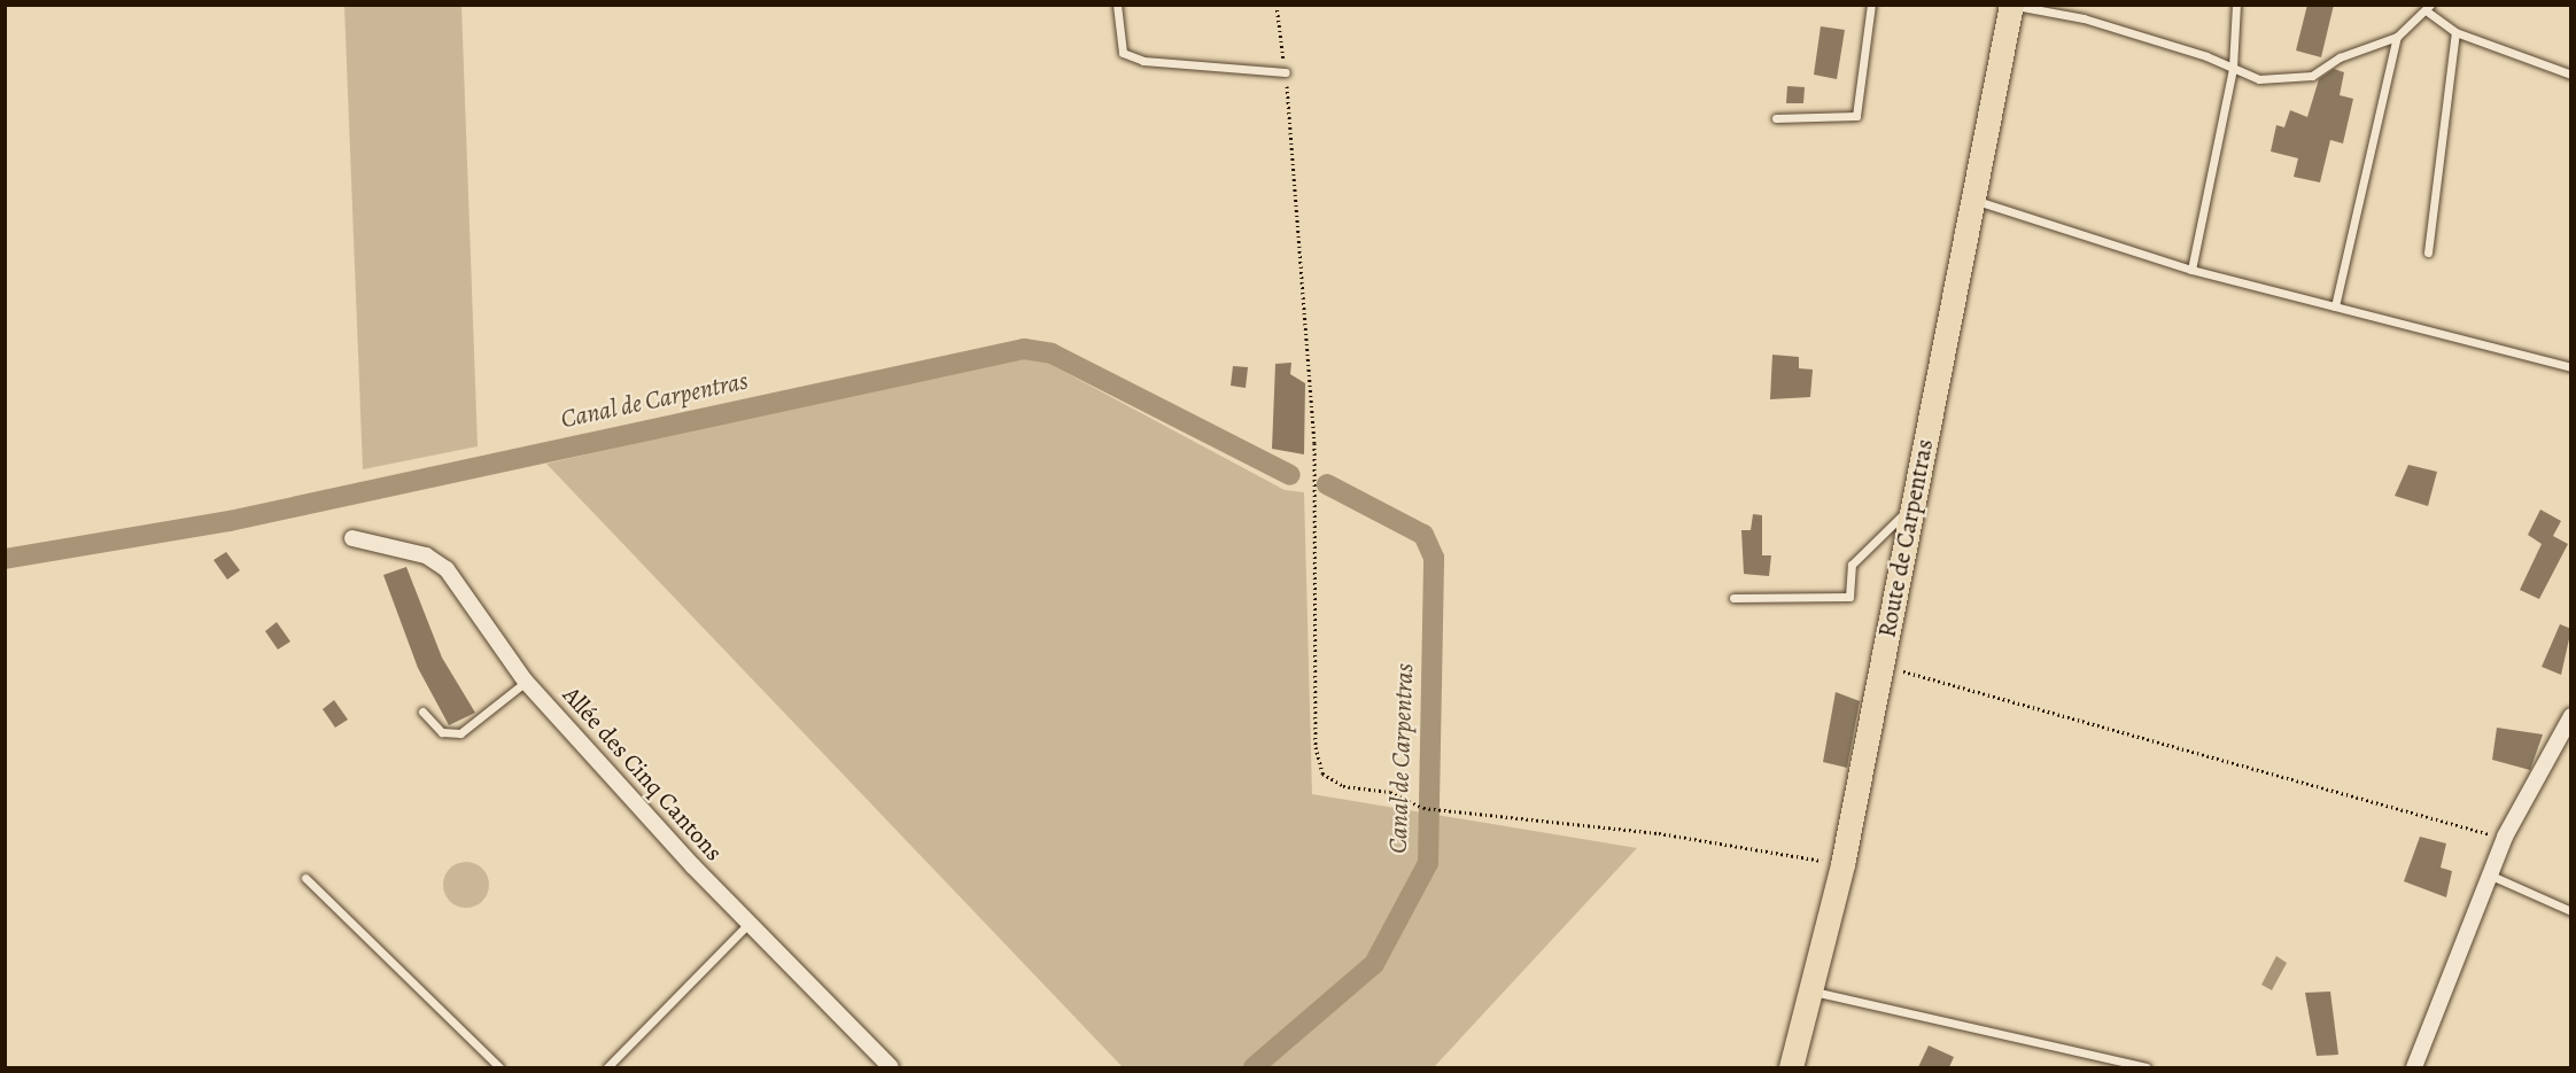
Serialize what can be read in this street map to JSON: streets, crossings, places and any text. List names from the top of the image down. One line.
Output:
{"streets":{"main road":["Route de Carpentras"],"street":["Allée des Cinq Cantons"]},"water":["Canal de Carpentras"]}
